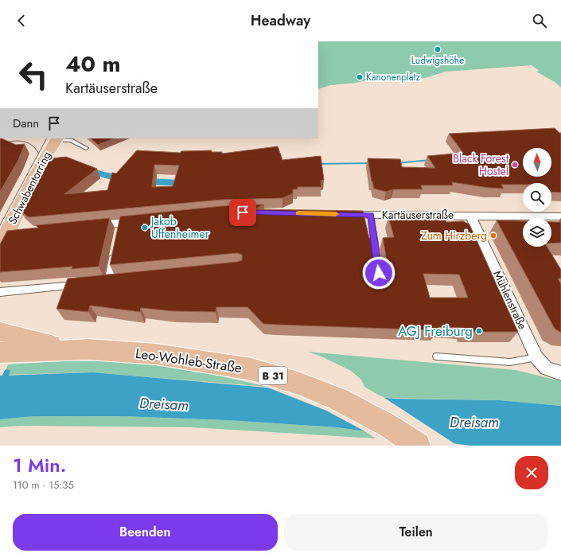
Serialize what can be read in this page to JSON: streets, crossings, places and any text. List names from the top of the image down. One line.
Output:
{"streets":{"main road":["Schwabentorring","Leo-Wohleb-Straße","B 31"],"street":["Kartäuserstraße","Mühlenstraße"]},"crossings":[["Kartäuserstraße","Mühlenstraße"]],"water":["Dreisam"],"places":["Ludwigshöhe","Kanonenplatz","Black Forest Hostel","Jakob Uffenheimer","Zum Hirzberg","AGJ Freiburg"],"north":"top","page":{"header":"Headway","turn":["40 m","Kartäuserstraße"],"then":"Dann","heading":["1 Min.","110 m · 15:35"],"buttons":["Beenden","Teilen"]}}
